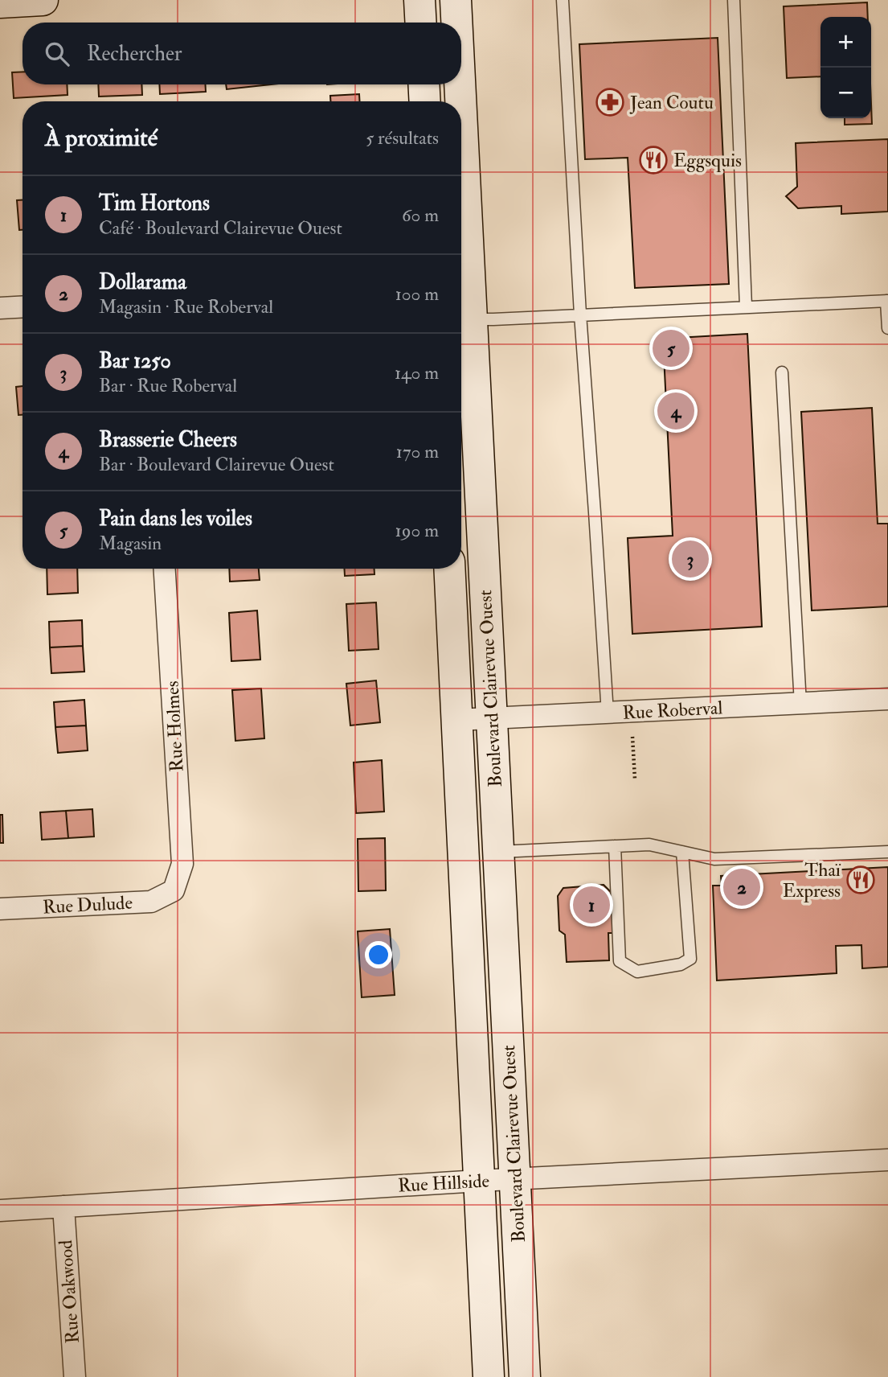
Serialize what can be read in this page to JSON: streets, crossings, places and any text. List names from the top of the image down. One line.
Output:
{"streets":{"street":["Boulevard Clairevue Ouest","Rue Roberval","Rue Holmes","Rue Dulude","Rue Hillside","Rue Oakwood"]},"crossings":[["Boulevard Clairevue Ouest","Rue Roberval"],["Boulevard Clairevue Ouest","Rue Hillside"],["Rue Holmes","Rue Dulude"],["Rue Hillside","Rue Oakwood"]],"places":{"pharmacy":["Jean Coutu"],"restaurant":["Eggsquis","Thaï Express"]},"page":{"map_buttons":["+","−"],"search":"Rechercher","heading":["À proximité","5 résultats"],"list":[{"mark":"1","name":"Tim Hortons","note":"Café · Boulevard Clairevue Ouest","value":"60 m"},{"mark":"2","name":"Dollarama","note":"Magasin · Rue Roberval","value":"100 m"},{"mark":"3","name":"Bar 1250","note":"Bar · Rue Roberval","value":"140 m"},{"mark":"4","name":"Brasserie Cheers","note":"Bar · Boulevard Clairevue Ouest","value":"170 m"},{"mark":"5","name":"Pain dans les voiles","note":"Magasin","value":"190 m"}],"pins":["5","4","3","2","1"]}}
